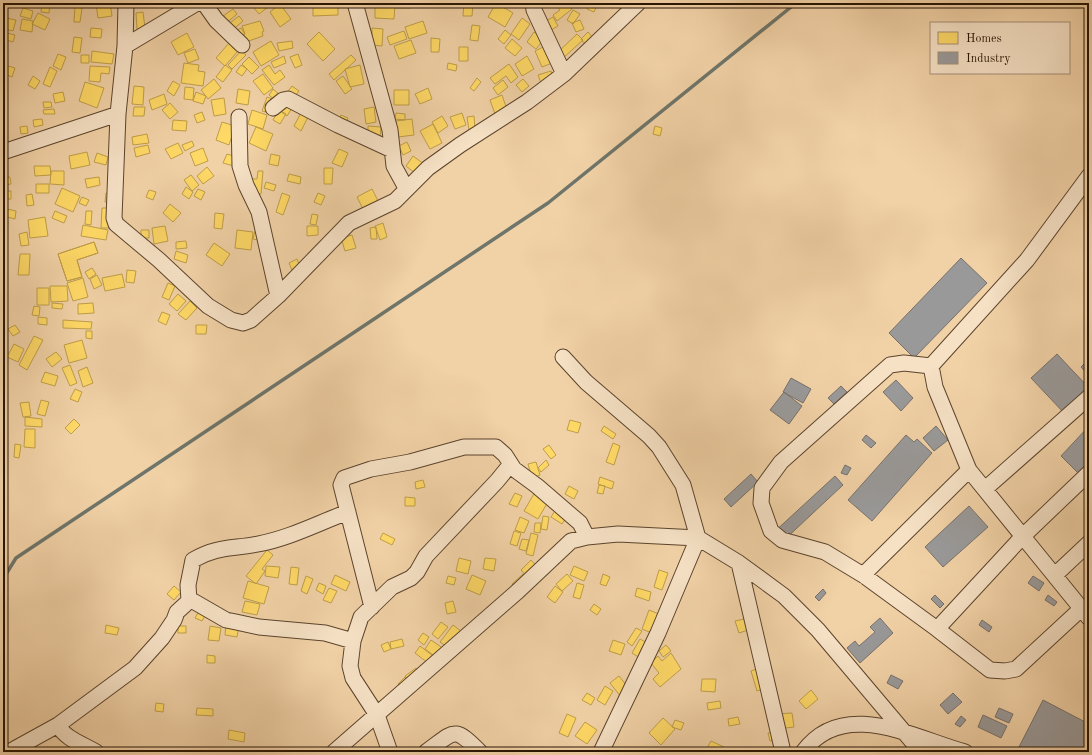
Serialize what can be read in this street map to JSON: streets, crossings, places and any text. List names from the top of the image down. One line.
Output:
{"legend":["Homes","Industry"]}
